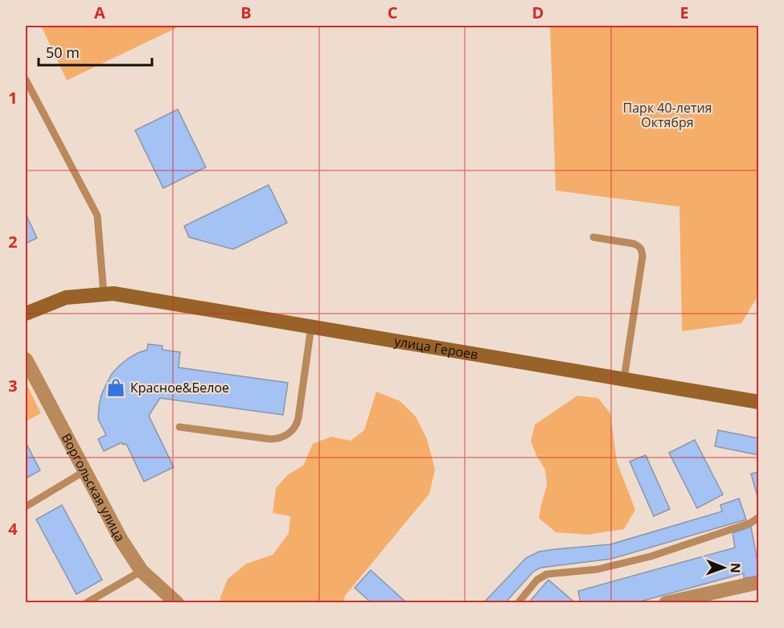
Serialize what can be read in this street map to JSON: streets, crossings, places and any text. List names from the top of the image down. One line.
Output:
{"streets":{"street":["улица Героев","Воргольская улица"]},"parks":["Парк 40-летия Октября"],"places":{"shop":["Красное&Белое"]},"scale_bar":"50 m","north":"right","grid":{"columns":["A","B","C","D","E"],"rows":["1","2","3","4"]}}
